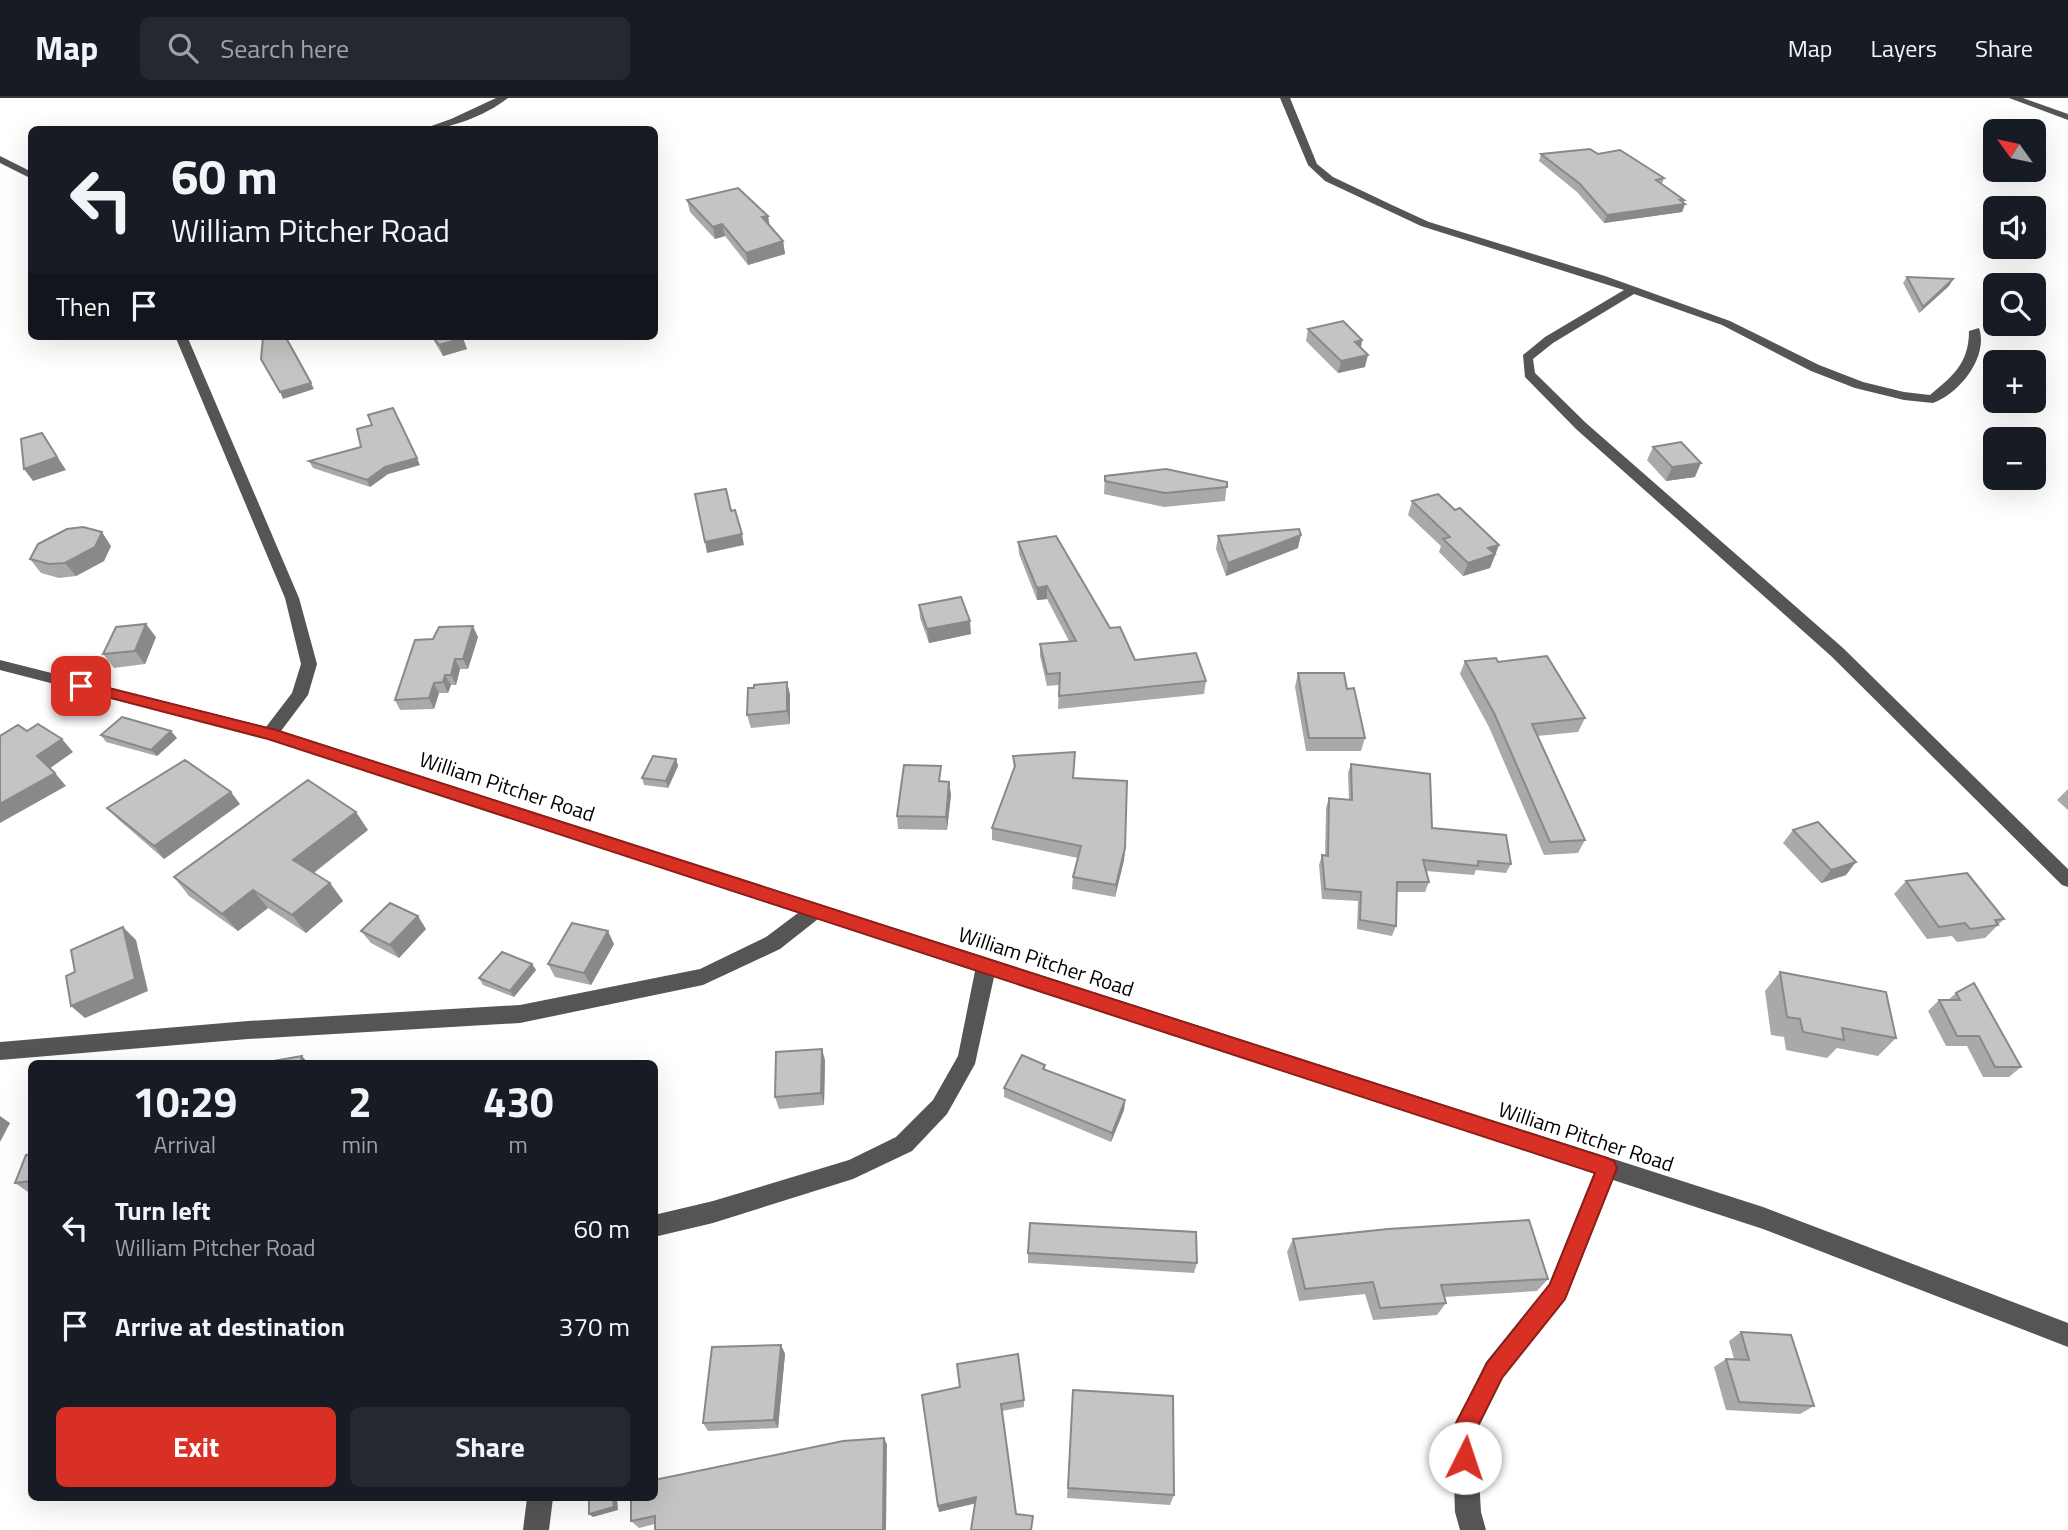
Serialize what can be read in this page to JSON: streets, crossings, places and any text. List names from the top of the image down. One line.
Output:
{"streets":{"street":["William Pitcher Road"]},"north":"top left","page":{"header":"Map","search":"Search here","nav":["Map","Layers","Share"],"map_buttons":["+","−"],"turn":["60 m","William Pitcher Road"],"then":"Then","eta":["10:29","Arrival","2","min","430","m"],"list":[{"name":"Turn left","note":"William Pitcher Road","value":"60 m"},{"name":"Arrive at destination","value":"370 m"}],"buttons":["Exit","Share"]}}
